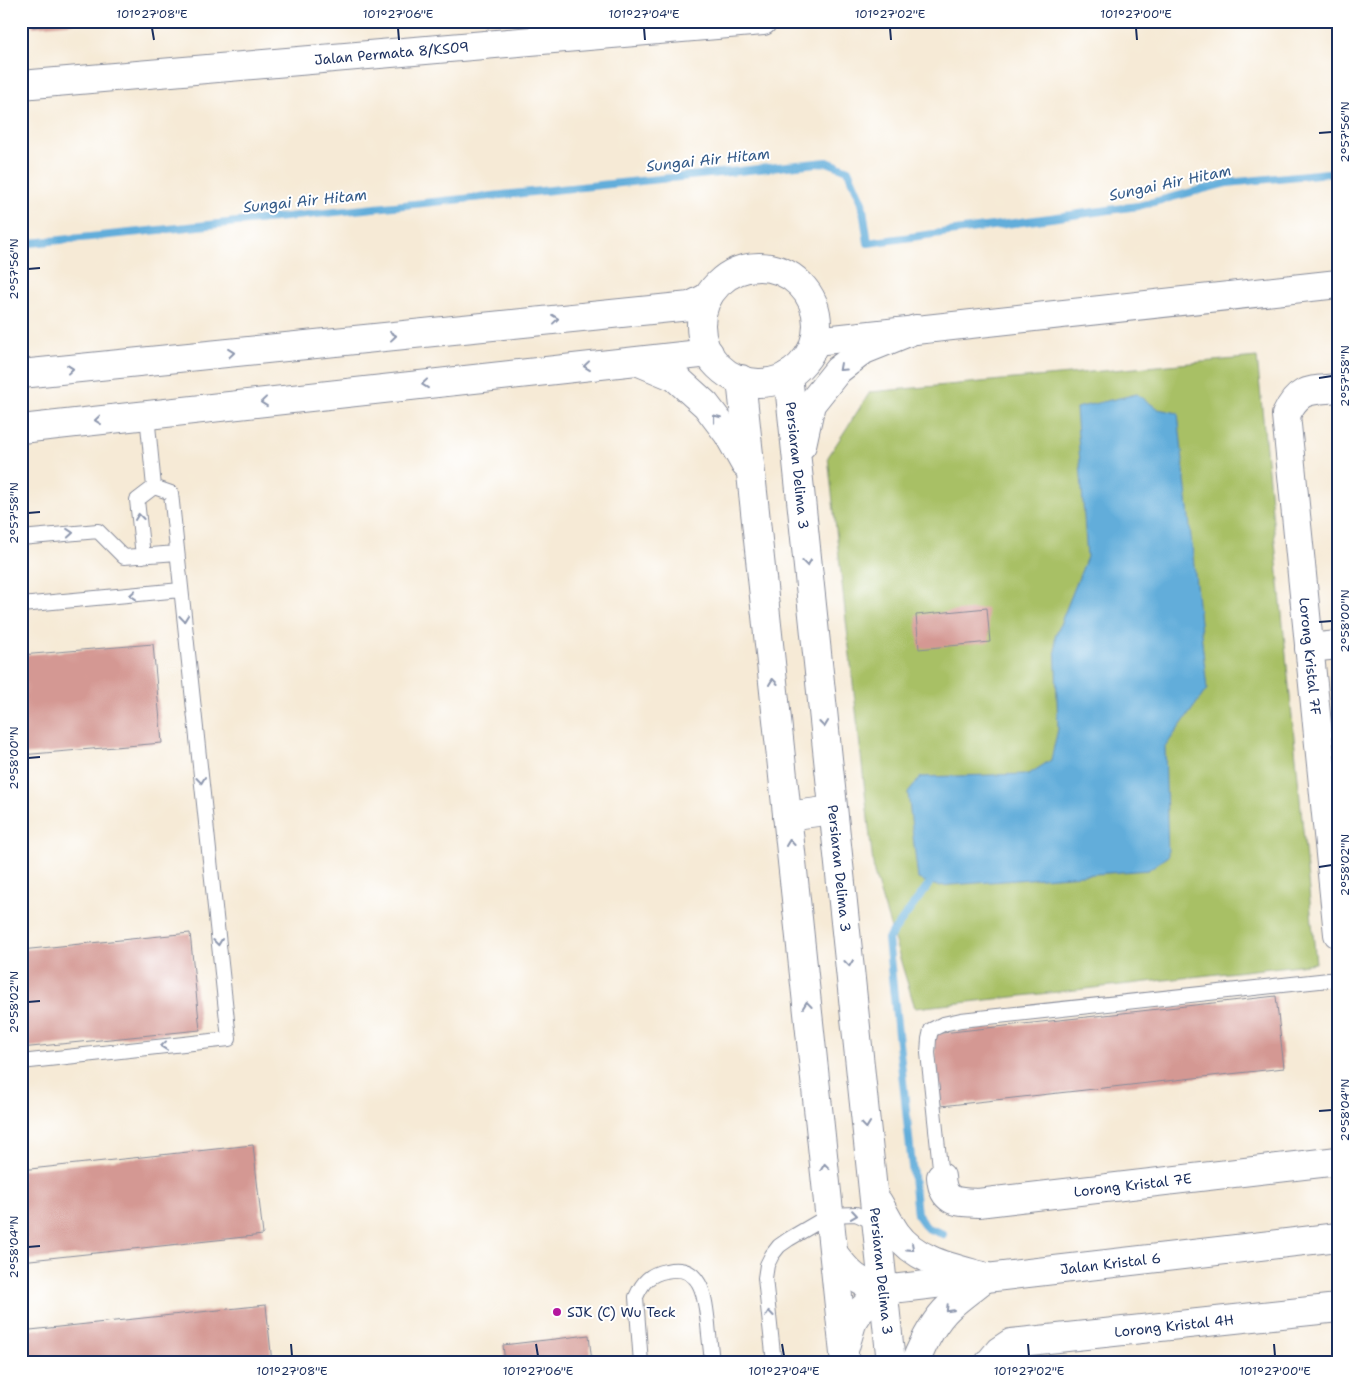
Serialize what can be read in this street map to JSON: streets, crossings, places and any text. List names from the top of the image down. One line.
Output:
{"streets":{"street":["Jalan Permata 8/KS09","Persiaran Delima 3","Lorong Kristal 7F","Lorong Kristal 7E","Jalan Kristal 6","Lorong Kristal 4H"]},"crossings":[["Persiaran Delima 3","Jalan Kristal 6"]],"water":["Sungai Air Hitam"],"places":["SJK (C) Wu Teck"],"coordinates":["101°27'08\"E","101°27'06\"E","101°27'04\"E","101°27'02\"E","101°27'00\"E","2°57'56\"N","2°57'58\"N","2°58'00\"N","2°58'02\"N","2°58'04\"N"]}
